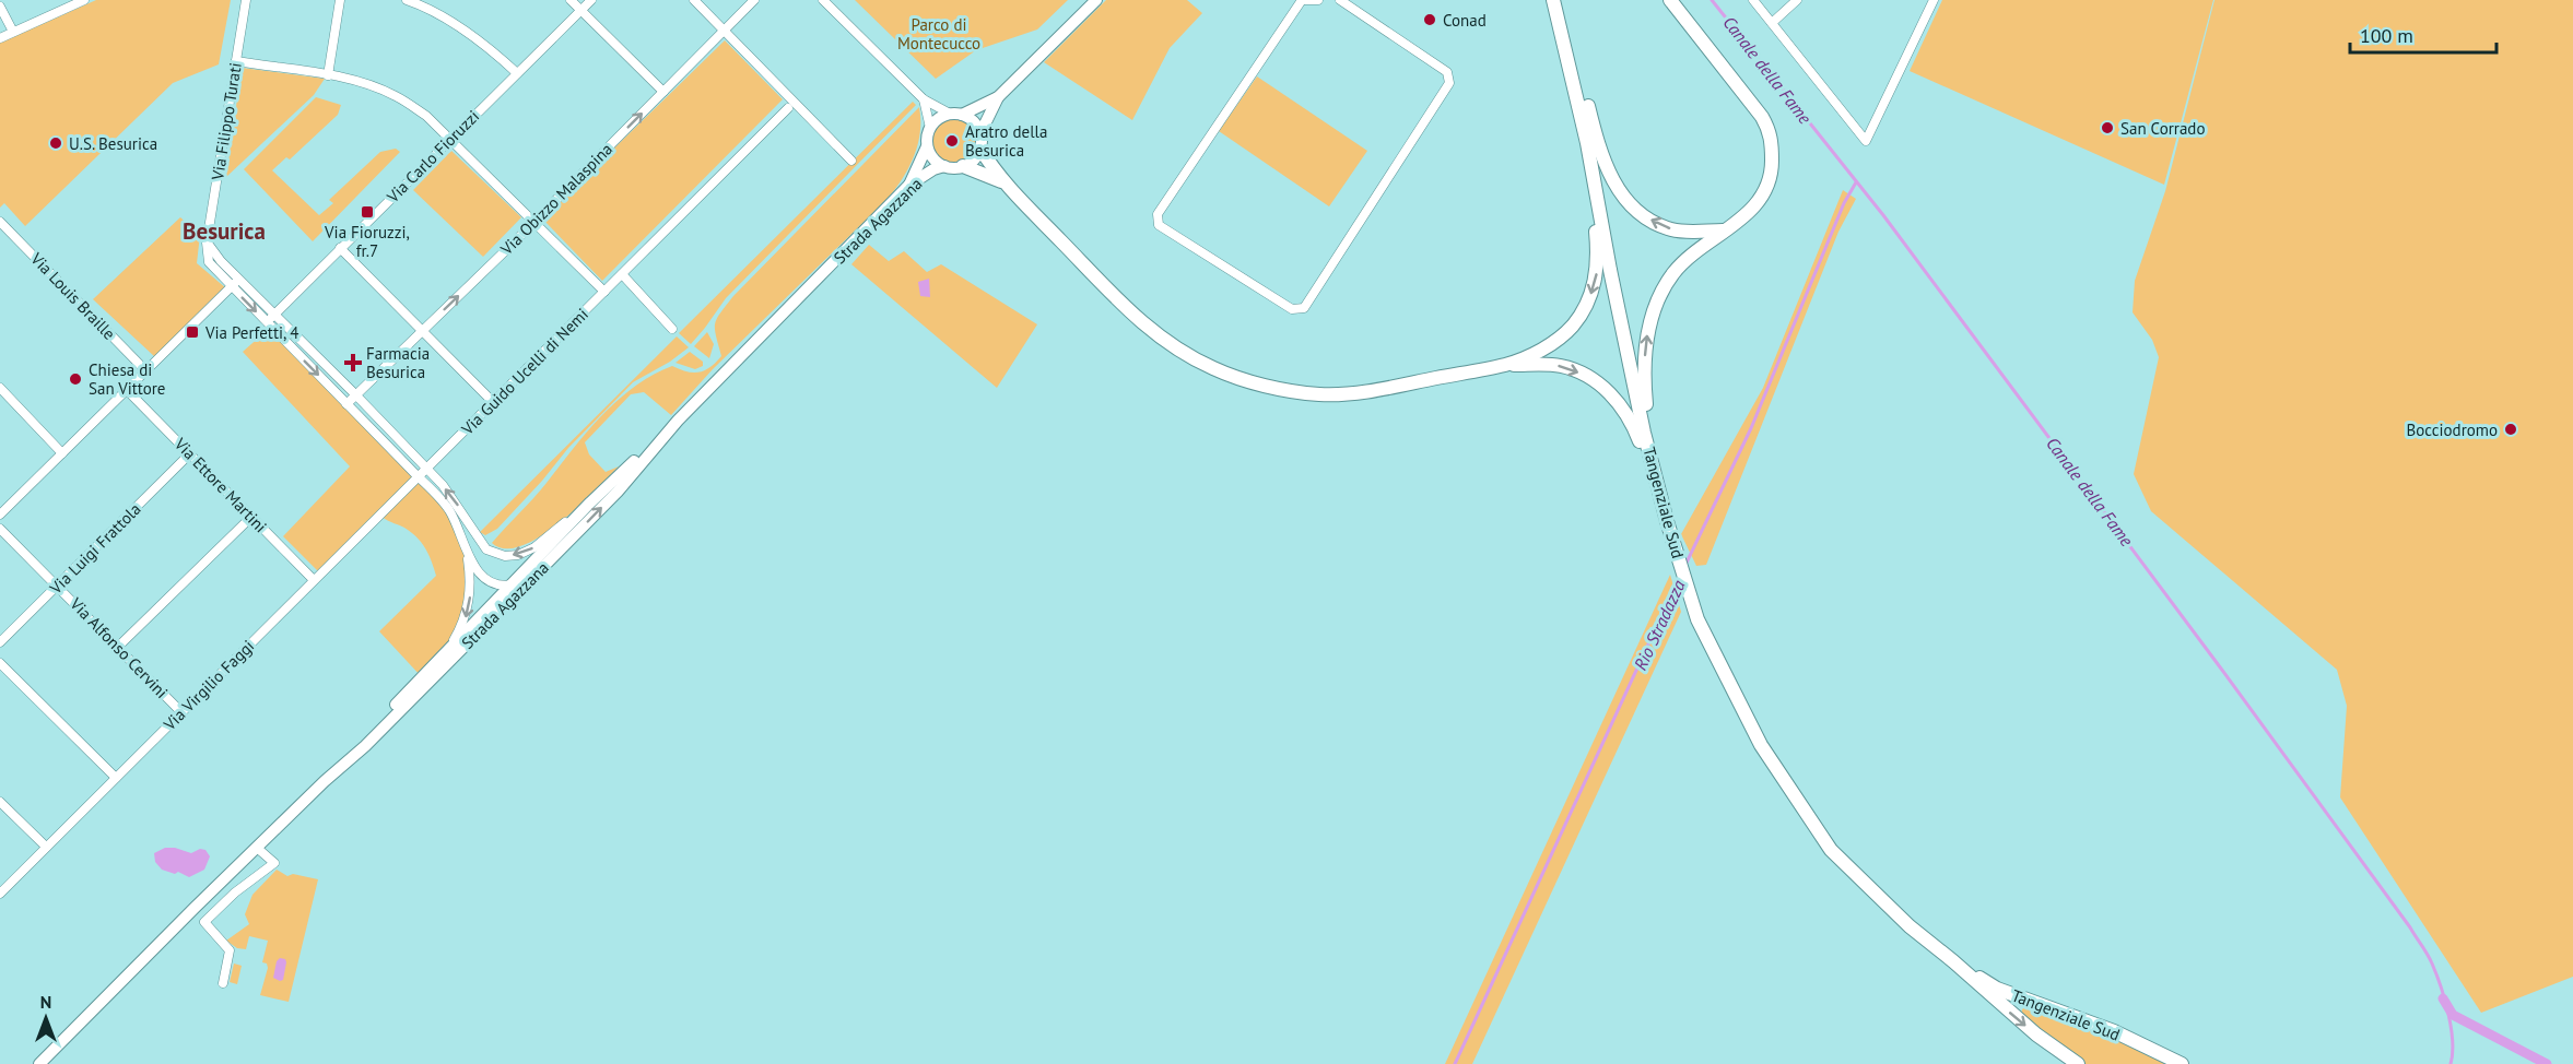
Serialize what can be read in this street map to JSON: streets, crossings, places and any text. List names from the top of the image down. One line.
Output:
{"streets":{"main road":["Strada Agazzana","Tangenziale Sud"],"street":["Via Filippo Turati","Via Carlo Fioruzzi","Via Obizzo Malaspina","Via Louis Braille","Via Guido Ucelli di Nemi","Via Ettore Martini","Via Luigi Frattola","Via Alfonso Cervini","Via Virgilio Faggi"]},"crossings":[["Strada Agazzana","Via Guido Ucelli di Nemi"],["Via Guido Ucelli di Nemi","Via Virgilio Faggi"],["Via Ettore Martini","Via Luigi Frattola"],["Via Ettore Martini","Via Virgilio Faggi"],["Via Luigi Frattola","Via Alfonso Cervini"],["Via Alfonso Cervini","Via Virgilio Faggi"]],"one_way":["Via Obizzo Malaspina"],"districts":["Besurica"],"water":["Canale della Fame","Rio Stradazza"],"parks":["Parco di Montecucco"],"places":{"other":["Conad","San Corrado","Aratro della Besurica","U.S. Besurica","Chiesa di San Vittore","Bocciodromo"],"transit":["Via Fioruzzi, fr.7","Via Perfetti, 4"],"health":["Farmacia Besurica"]},"scale_bar":"100 m","north":"top"}
